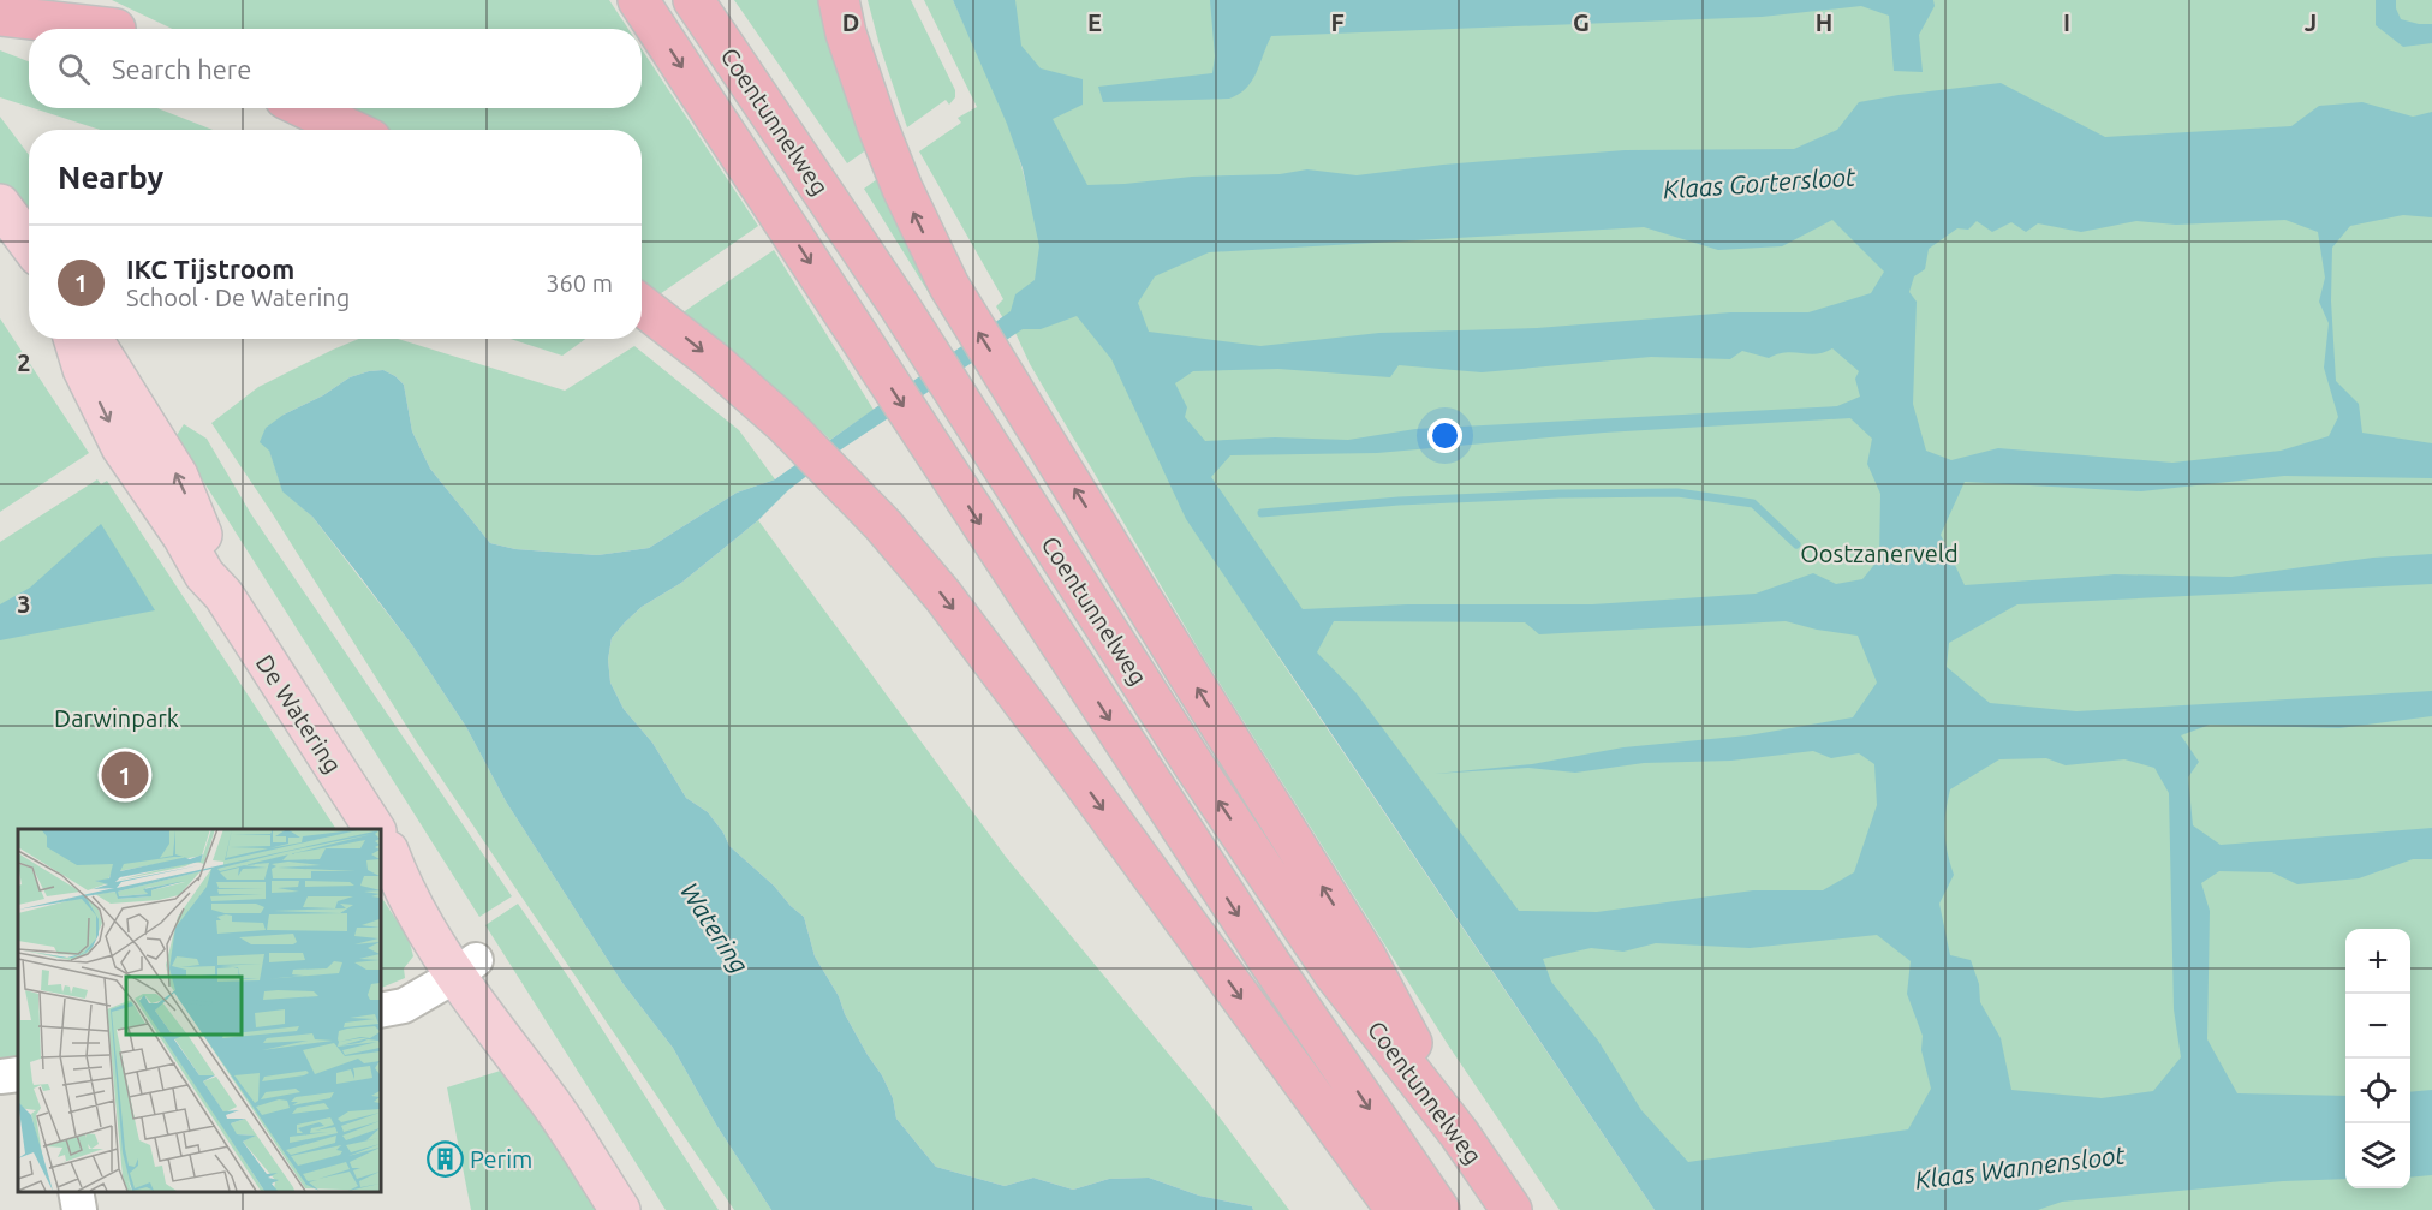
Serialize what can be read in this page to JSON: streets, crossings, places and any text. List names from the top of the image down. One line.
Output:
{"streets":{"highway":["Coentunnelweg"],"main road":["De Watering"]},"water":["Klaas Gortersloot","Watering","Klaas Wannensloot"],"parks":["Oostzanerveld","Darwinpark"],"places":{"building":["Perim"]},"page":{"search":"Search here","heading":"Nearby","list":[{"mark":"1","name":"IKC Tijstroom","note":"School · De Watering","value":"360 m"}],"pins":"1","map_buttons":["+","−"]},"grid":{"columns":["D","E","F","G","H","I","J"],"rows":["2","3"]}}
